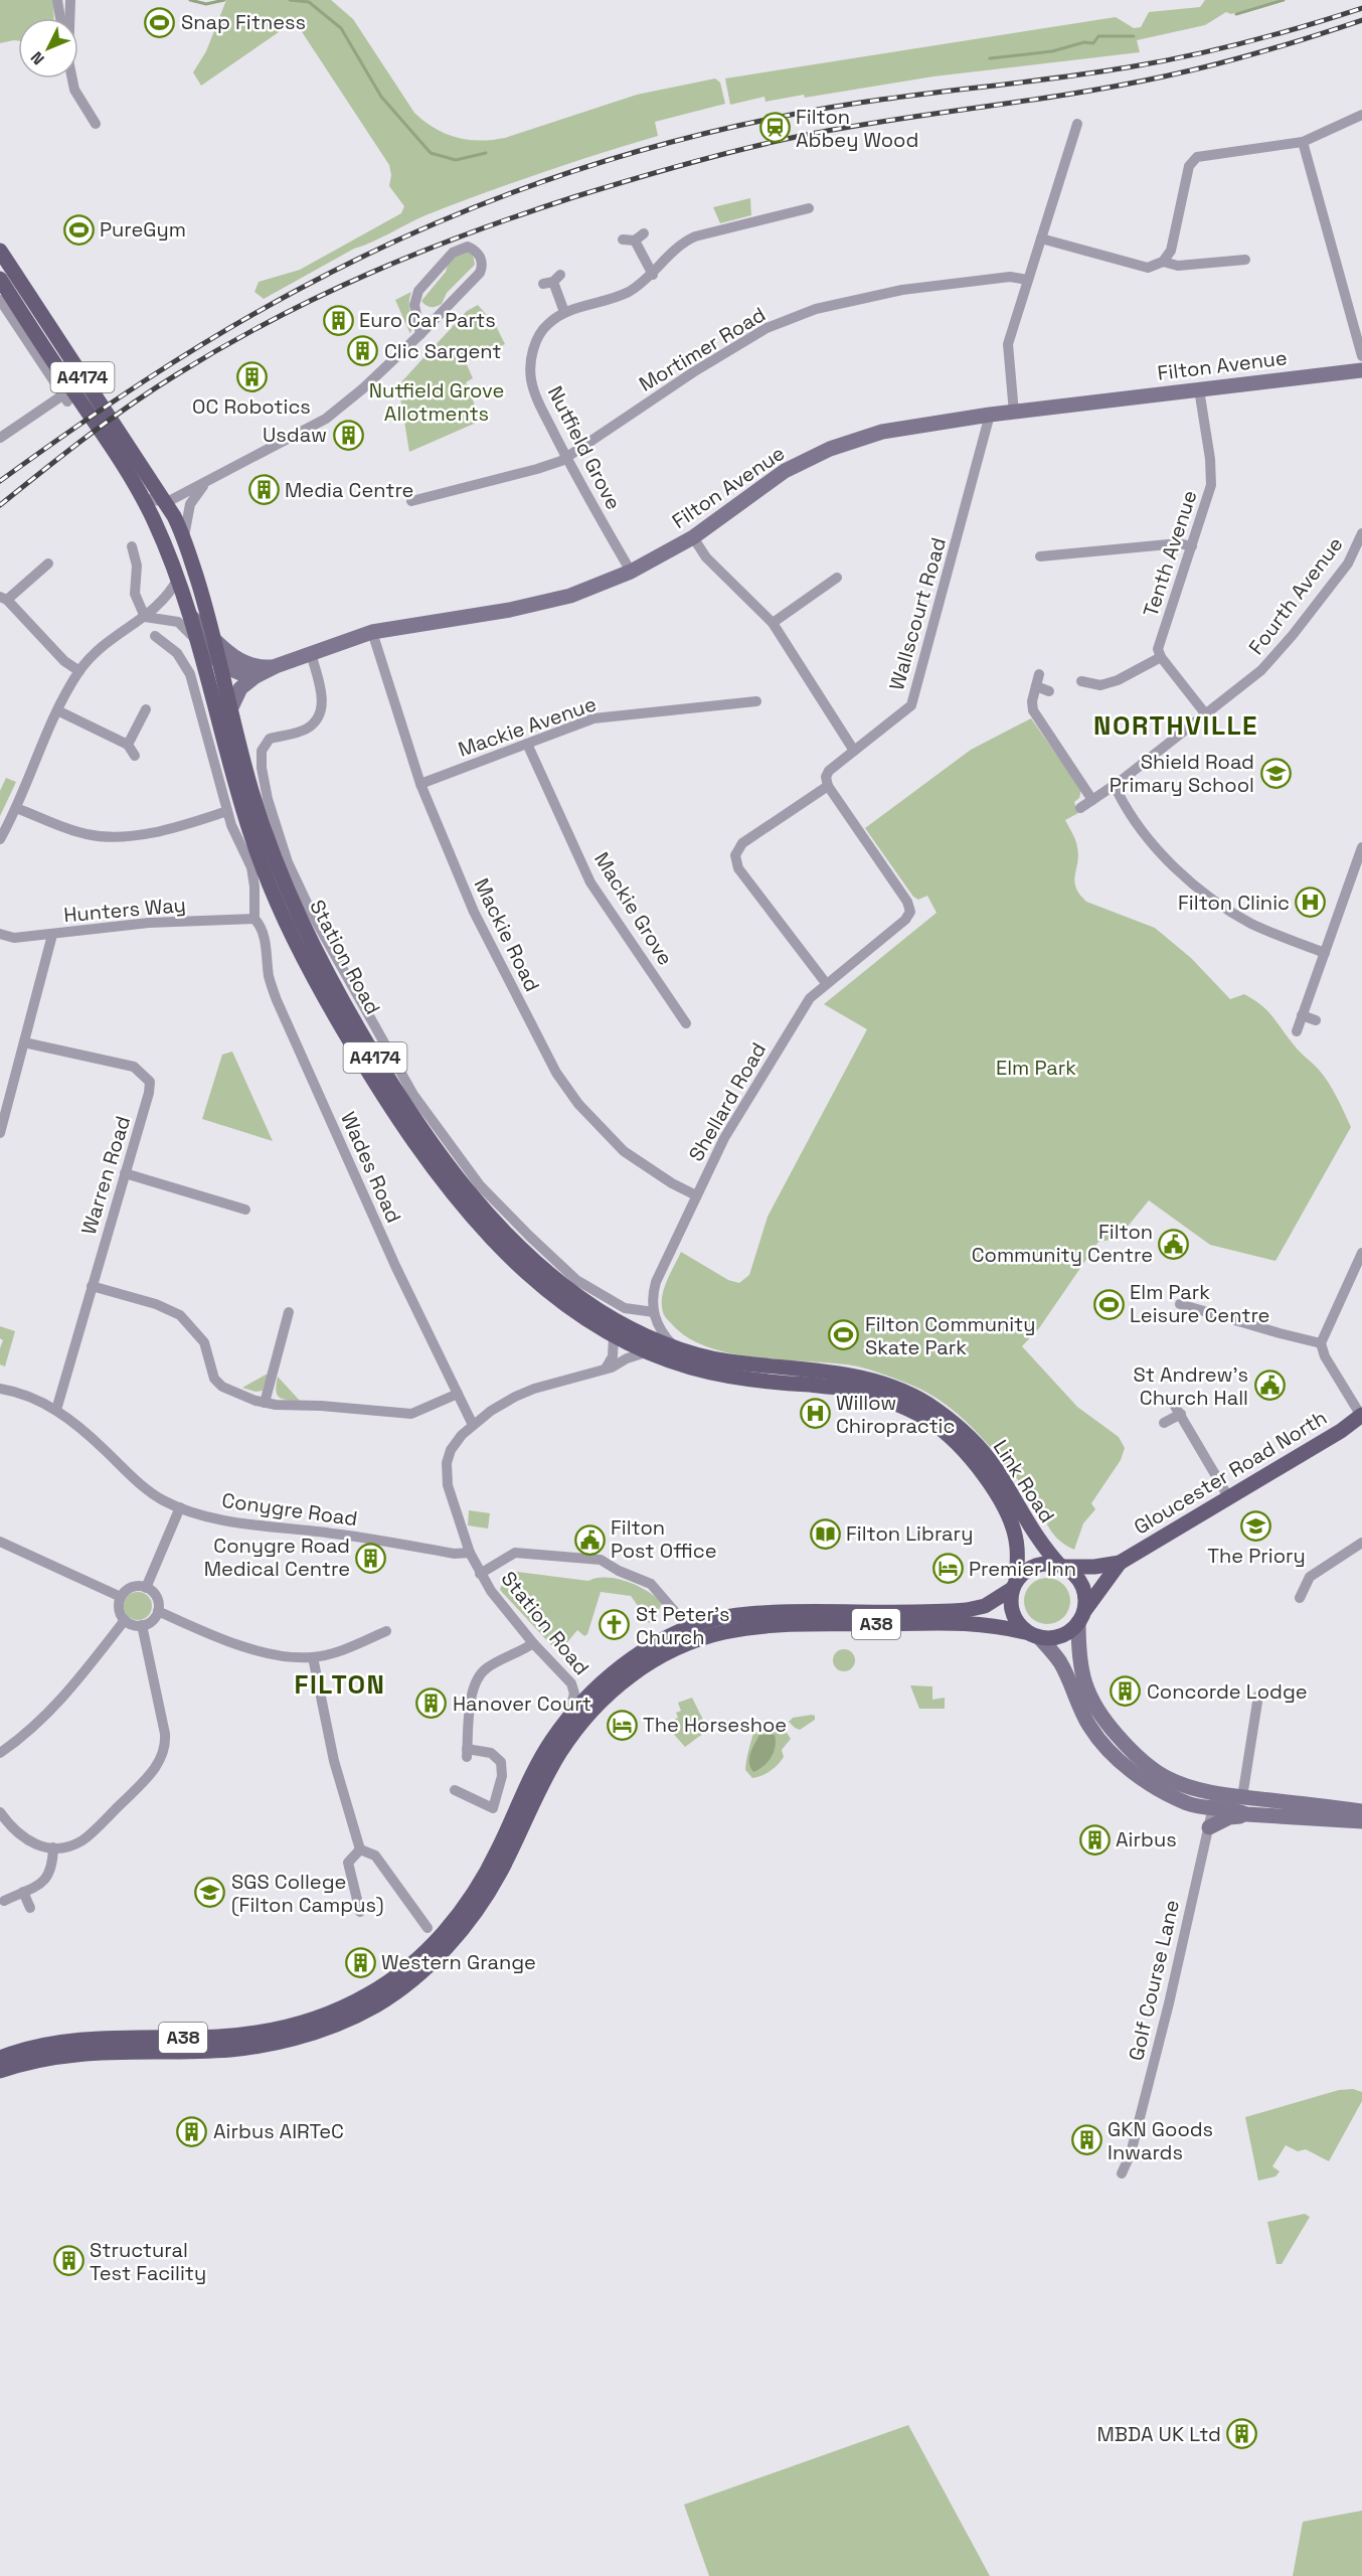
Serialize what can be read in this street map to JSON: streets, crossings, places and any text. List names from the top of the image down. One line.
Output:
{"streets":{"main road":["A4174","Station Road","Gloucester Road North","Link Road","A38"],"street":["Mortimer Road","Filton Avenue","Nutfield Grove","Tenth Avenue","Fourth Avenue","Wallscourt Road","Mackie Avenue","Mackie Grove","Hunters Way","Mackie Road","Shellard Road","Wades Road","Warren Road","Conygre Road","Golf Course Lane"]},"crossings":[["Mortimer Road","Nutfield Grove"],["Filton Avenue","Nutfield Grove"],["Filton Avenue","Tenth Avenue"],["Filton Avenue","Wallscourt Road"],["Filton Avenue","Mackie Road"],["Filton Avenue","Station Road"],["A4174","Station Road"],["A4174","Link Road"],["Wallscourt Road","Shellard Road"],["Mackie Avenue","Mackie Grove"],["Mackie Avenue","Mackie Road"],["Hunters Way","Wades Road"],["Mackie Road","Shellard Road"],["Station Road","Shellard Road"],["Station Road","Wades Road"],["Station Road","Link Road"],["Station Road","Conygre Road"],["Station Road","A38"],["Shellard Road","Link Road"],["Warren Road","Conygre Road"],["Gloucester Road North","Link Road"],["Gloucester Road North","A38"],["Link Road","A38"]],"districts":["NORTHVILLE","FILTON"],"parks":["Nutfield Grove Allotments","Elm Park"],"places":{"sports":["Snap Fitness","PureGym","Elm Park Leisure Centre","Filton Community Skate Park"],"station":["Filton Abbey Wood"],"building":["Euro Car Parts","Clic Sargent","OC Robotics","Usdaw","Media Centre","Conygre Road Medical Centre","Concorde Lodge","Hanover Court","Airbus","Western Grange","Airbus AIRTeC","GKN Goods Inwards","Structural Test Facility","MBDA UK Ltd"],"school or university":["Shield Road Primary School","The Priory","SGS College (Filton Campus)"],"hospital":["Filton Clinic","Willow Chiropractic"],"public building":["Filton Community Centre","St Andrew's Church Hall","Filton Post Office"],"library":["Filton Library"],"hotel":["Premier Inn","The Horseshoe"],"church":["St Peter's Church"]},"north":"bottom left"}
